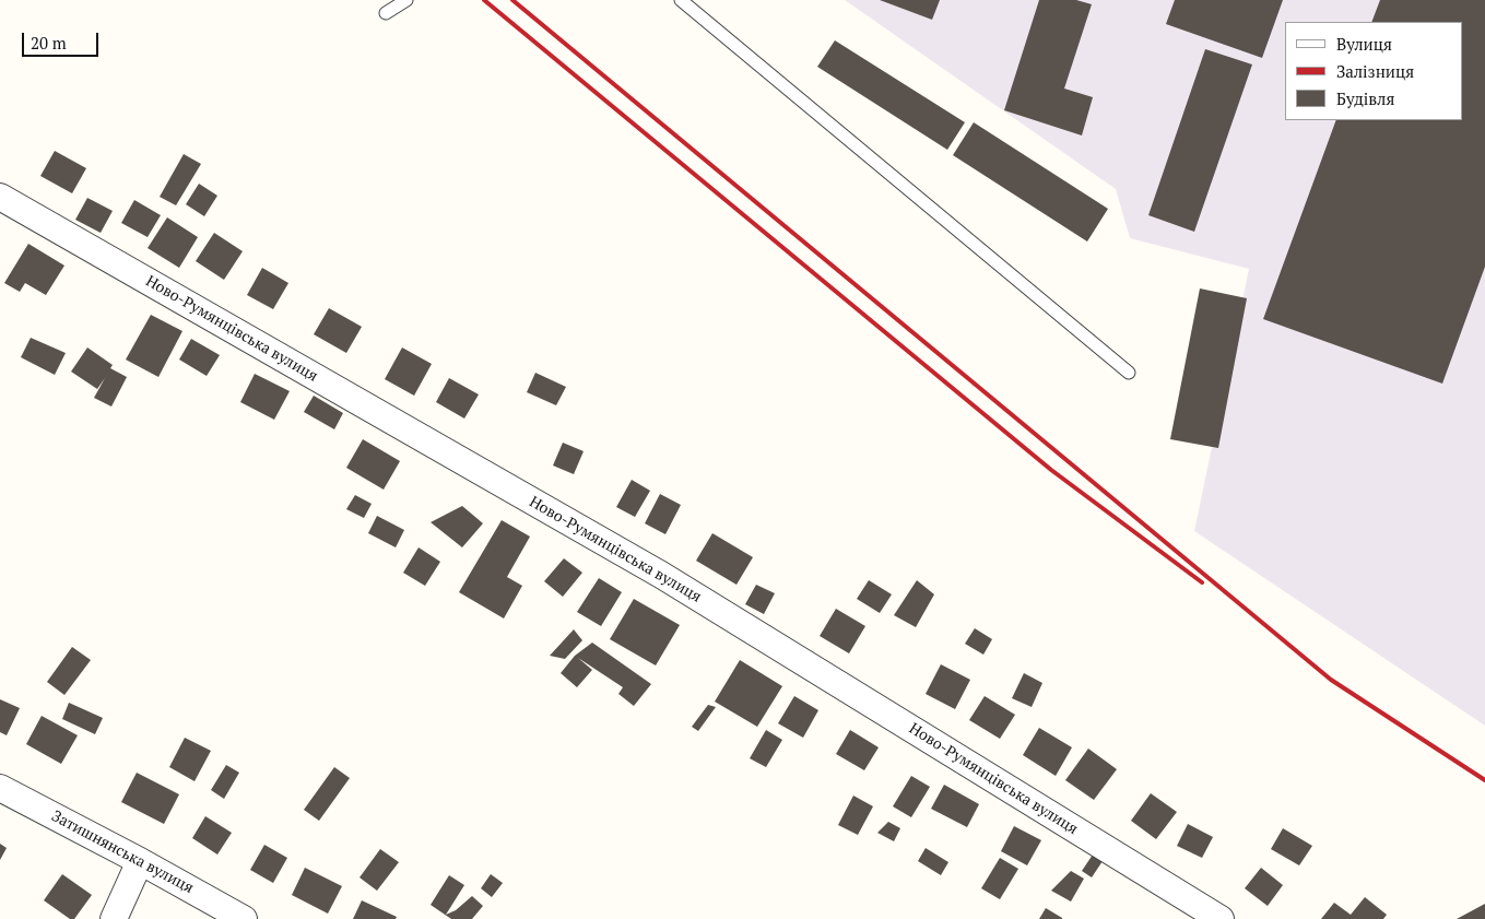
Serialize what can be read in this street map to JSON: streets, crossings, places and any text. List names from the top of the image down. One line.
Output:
{"streets":{"street":["Ново-Румянцівська вулиця","Затишнянська вулиця"]},"legend":["Вулиця","Залізниця","Будівля"],"scale_bar":"20 m"}
